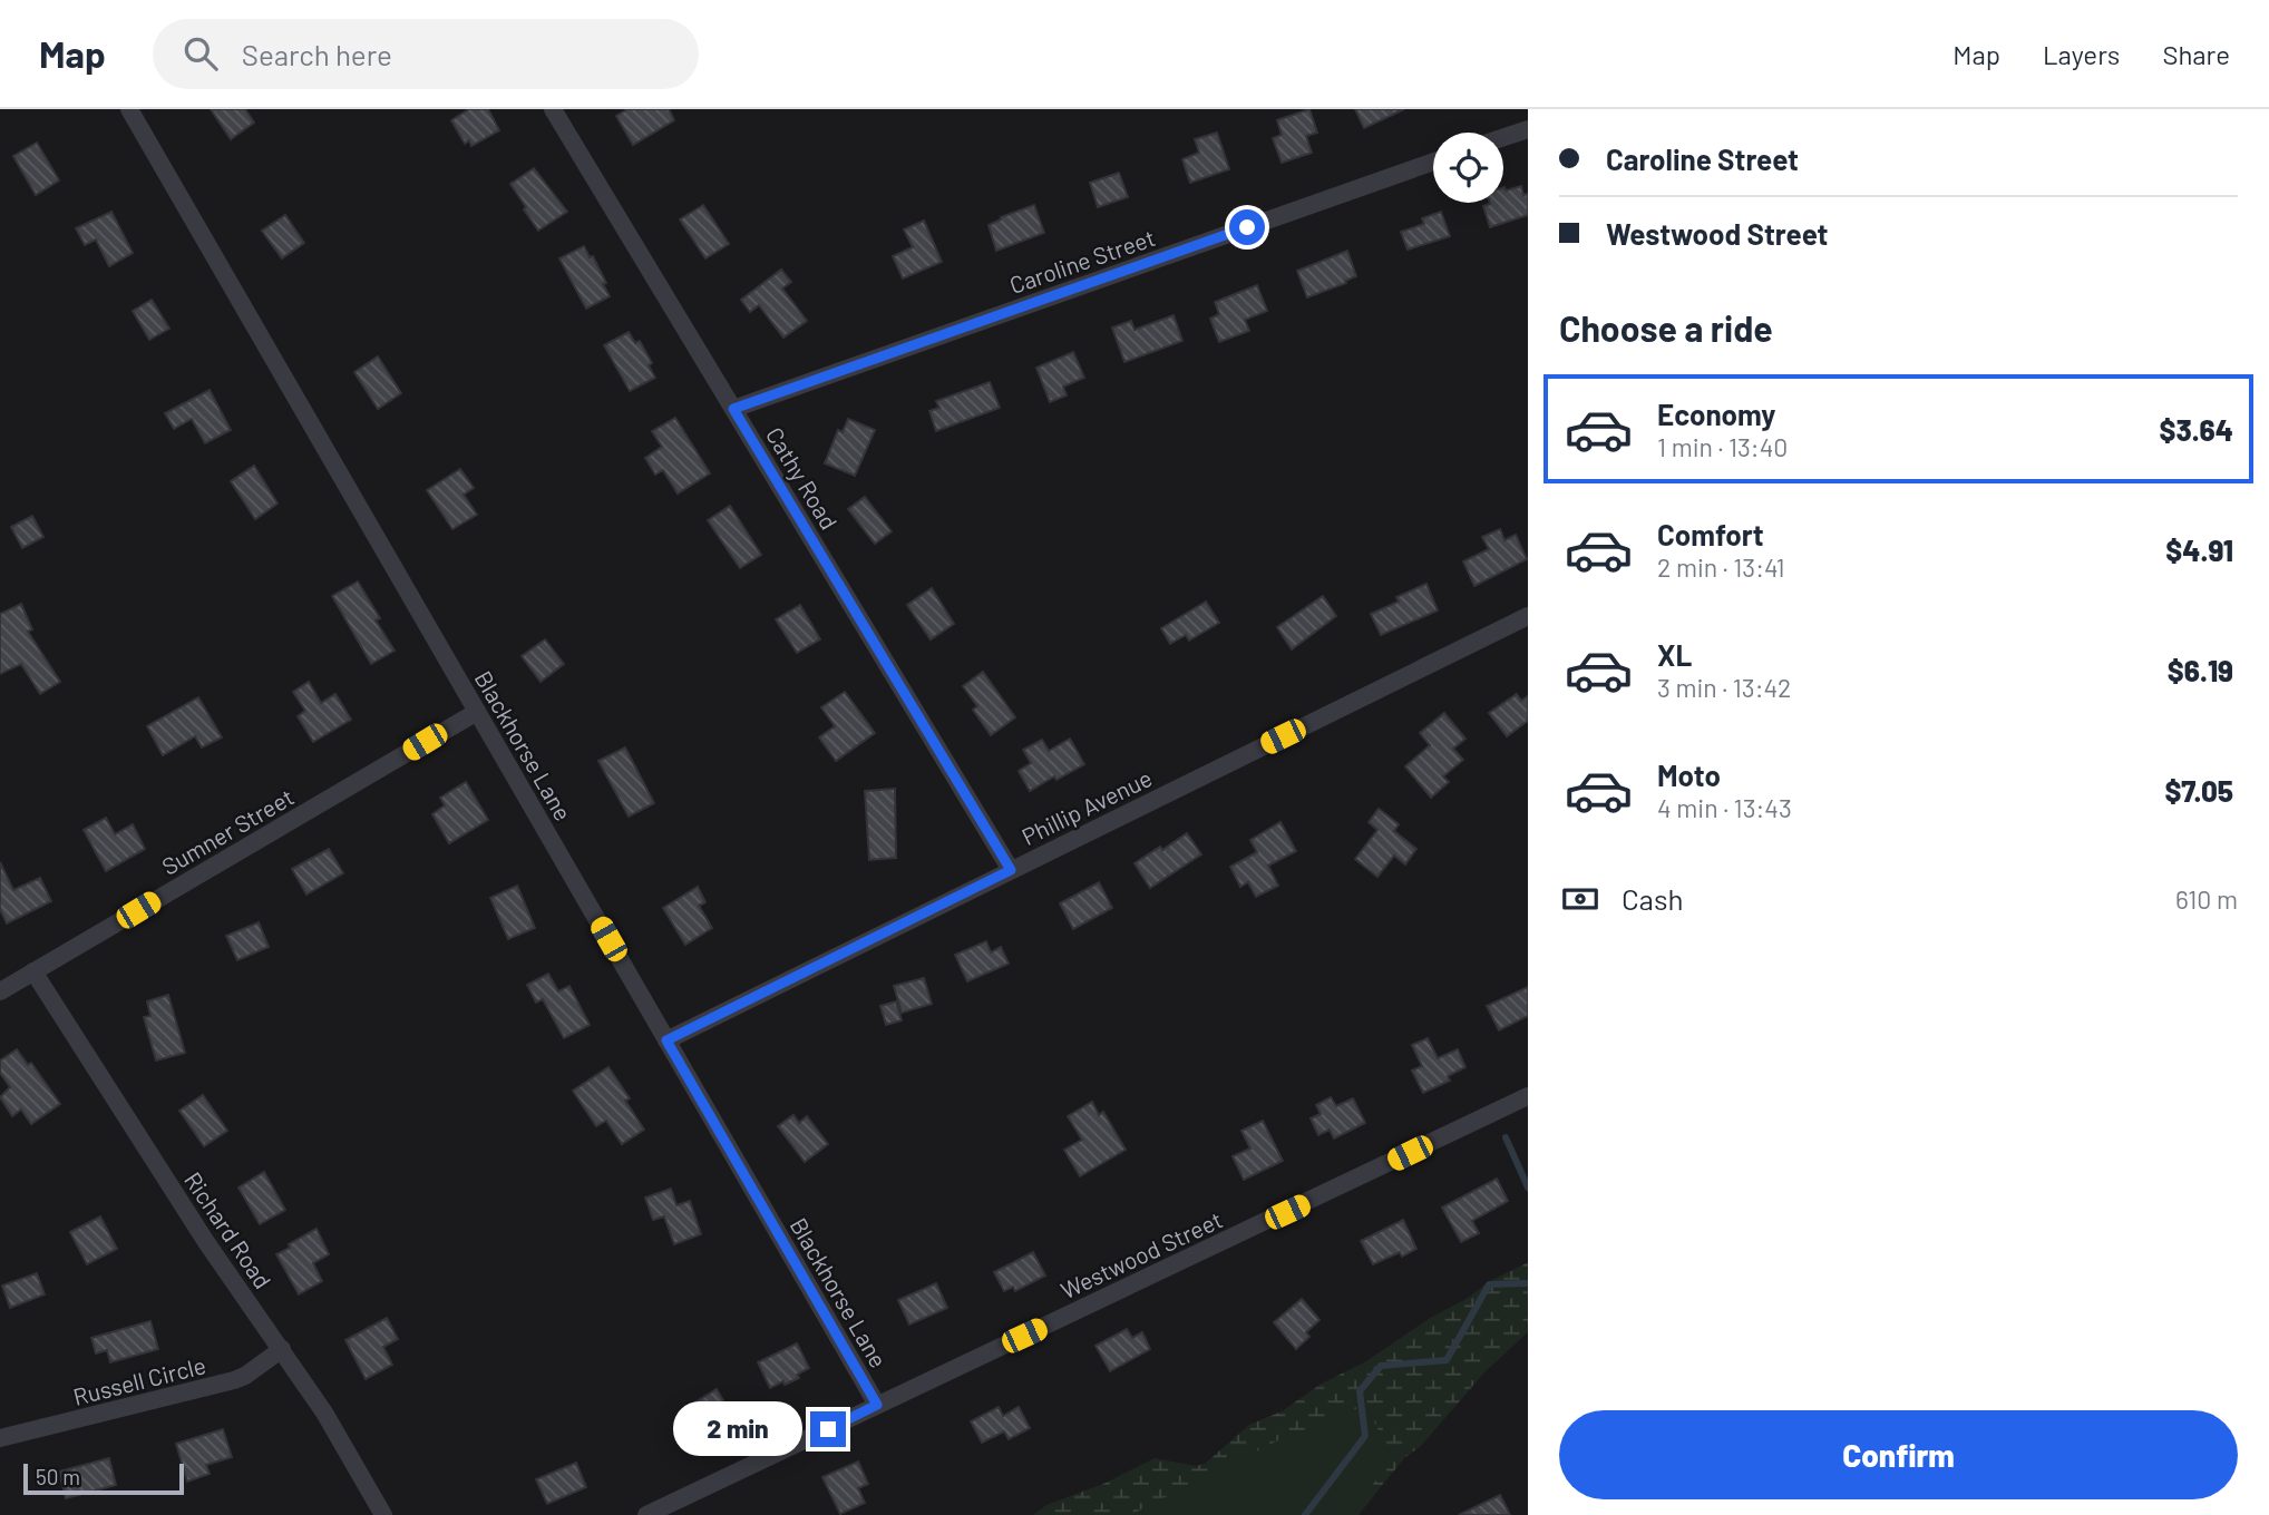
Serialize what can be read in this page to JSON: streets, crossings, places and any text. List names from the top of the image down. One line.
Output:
{"streets":{"street":["Caroline Street","Cathy Road","Blackhorse Lane","Phillip Avenue","Sumner Street","Richard Road","Westwood Street","Russell Circle"]},"crossings":[["Caroline Street","Cathy Road"],["Cathy Road","Phillip Avenue"],["Blackhorse Lane","Phillip Avenue"],["Blackhorse Lane","Sumner Street"],["Blackhorse Lane","Westwood Street"],["Sumner Street","Richard Road"],["Richard Road","Russell Circle"]],"scale_bar":"50 m","page":{"header":"Map","search":"Search here","nav":["Map","Layers","Share"],"banner":["Caroline Street","Westwood Street"],"heading":"Choose a ride","list":[{"name":"Economy","note":"1 min · 13:40","value":"$3.64"},{"name":"Comfort","note":"2 min · 13:41","value":"$4.91"},{"name":"XL","note":"3 min · 13:42","value":"$6.19"},{"name":"Moto","note":"4 min · 13:43","value":"$7.05"}],"pay":["Cash","610 m"],"buttons":"Confirm","bubble":"2 min","scale":"50 m"}}
